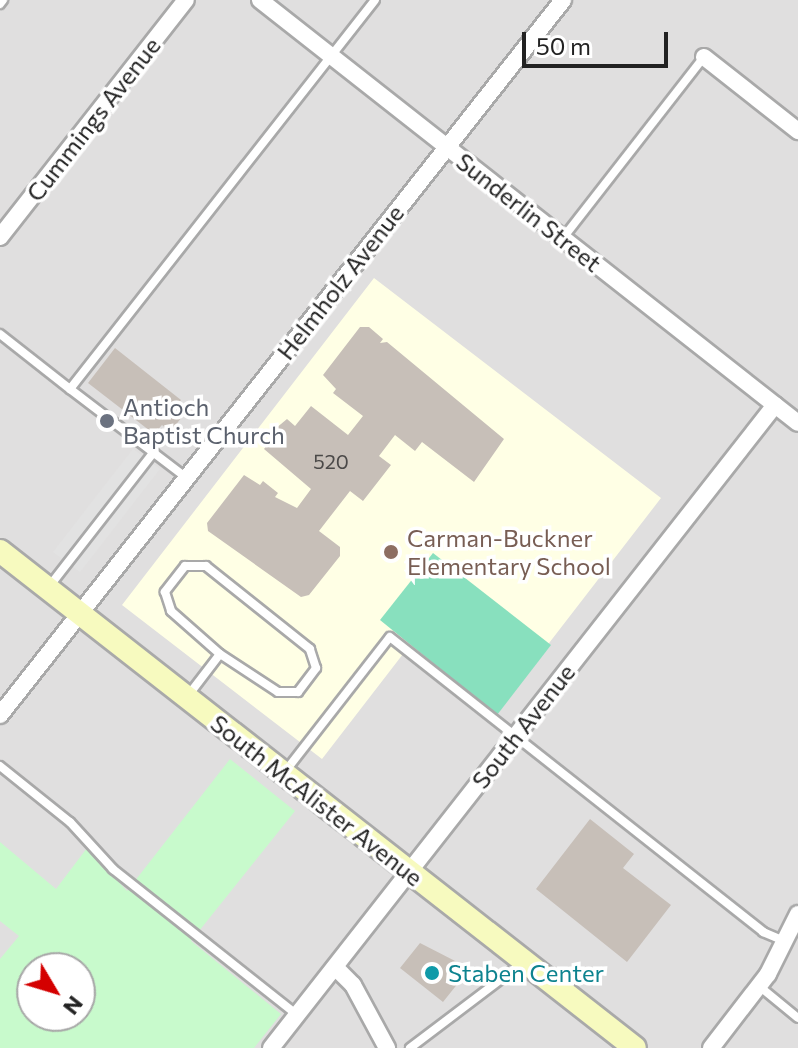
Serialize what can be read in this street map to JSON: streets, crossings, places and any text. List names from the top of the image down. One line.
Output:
{"streets":{"street":["Cummings Avenue","Sunderlin Street","Helmholz Avenue","South Avenue","South McAlister Avenue"]},"crossings":[["Sunderlin Street","Helmholz Avenue"],["Sunderlin Street","South Avenue"],["Helmholz Avenue","South McAlister Avenue"],["South Avenue","South McAlister Avenue"]],"places":["Antioch Baptist Church","Carman-Buckner Elementary School","Staben Center"],"house_numbers":["520"],"scale_bar":"50 m","north":"bottom right"}
